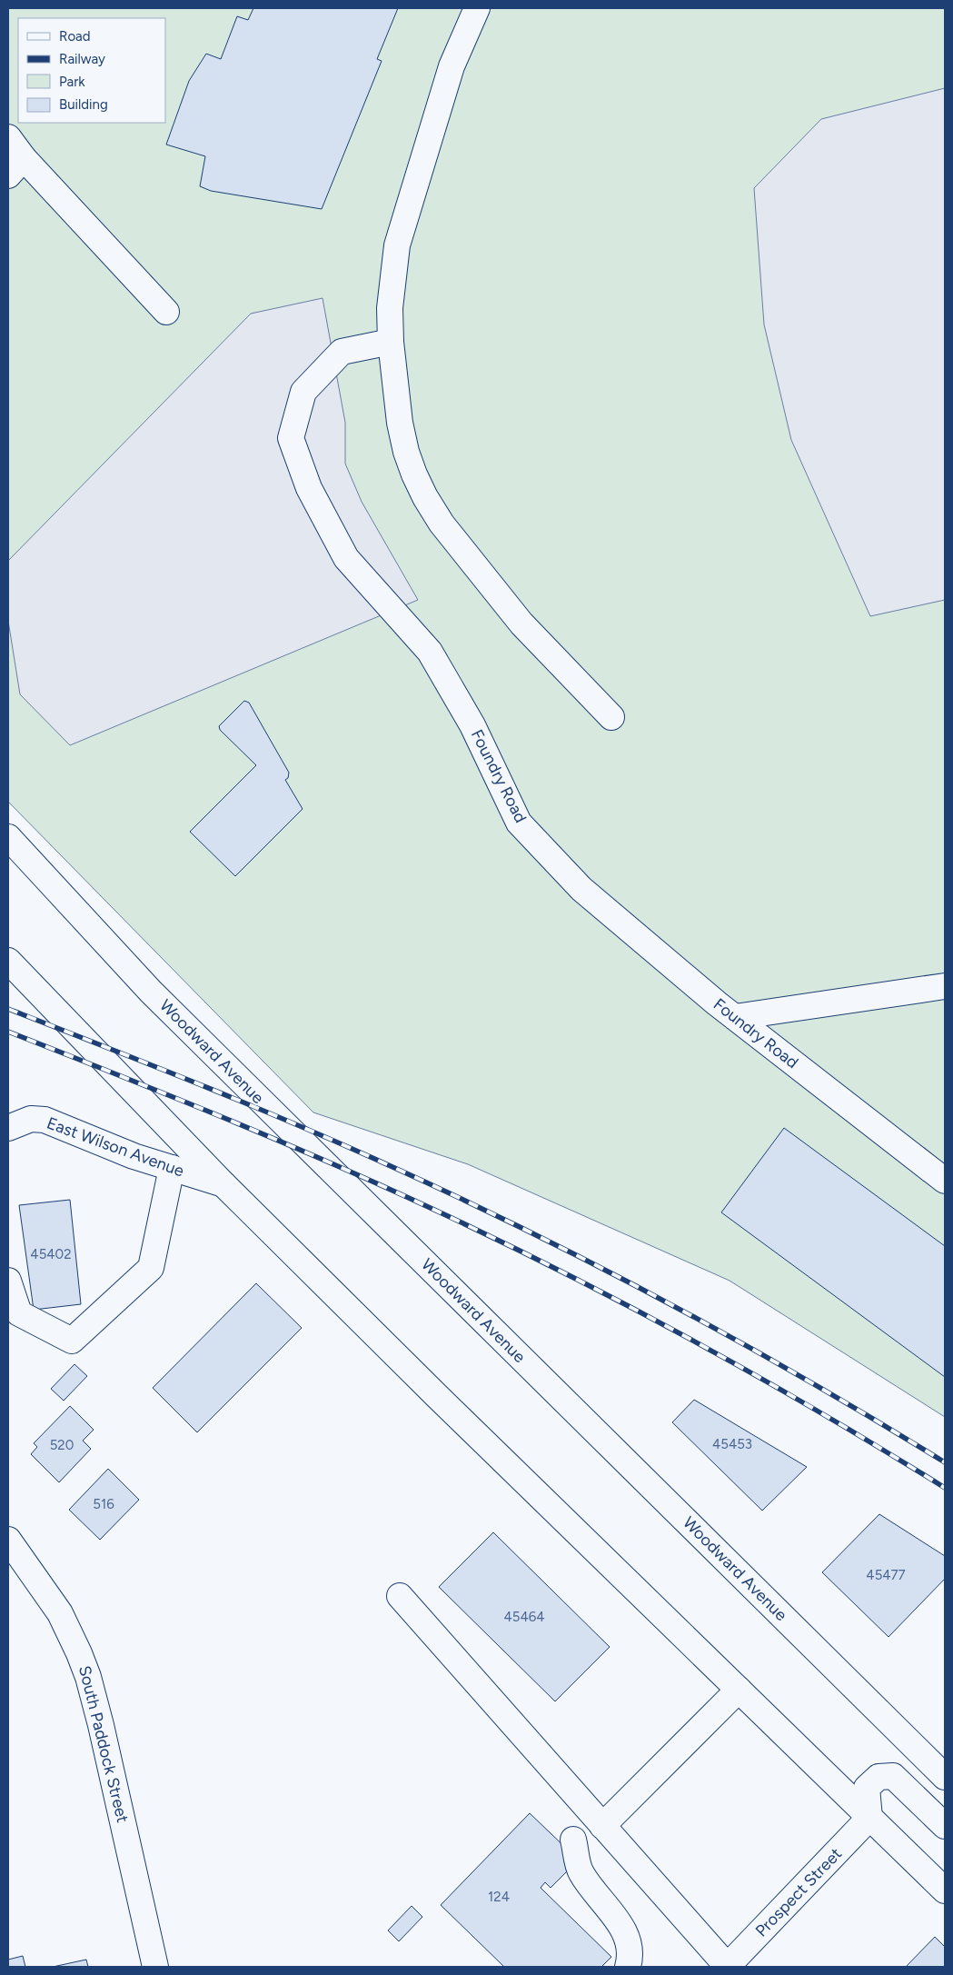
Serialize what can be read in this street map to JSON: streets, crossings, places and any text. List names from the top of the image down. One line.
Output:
{"streets":{"main road":["Foundry Road","Woodward Avenue","East Wilson Avenue","South Paddock Street","Prospect Street"]},"house_numbers":["45402","45453","520","516","45477","45464","124"],"legend":["Road","Railway","Park","Building"]}
